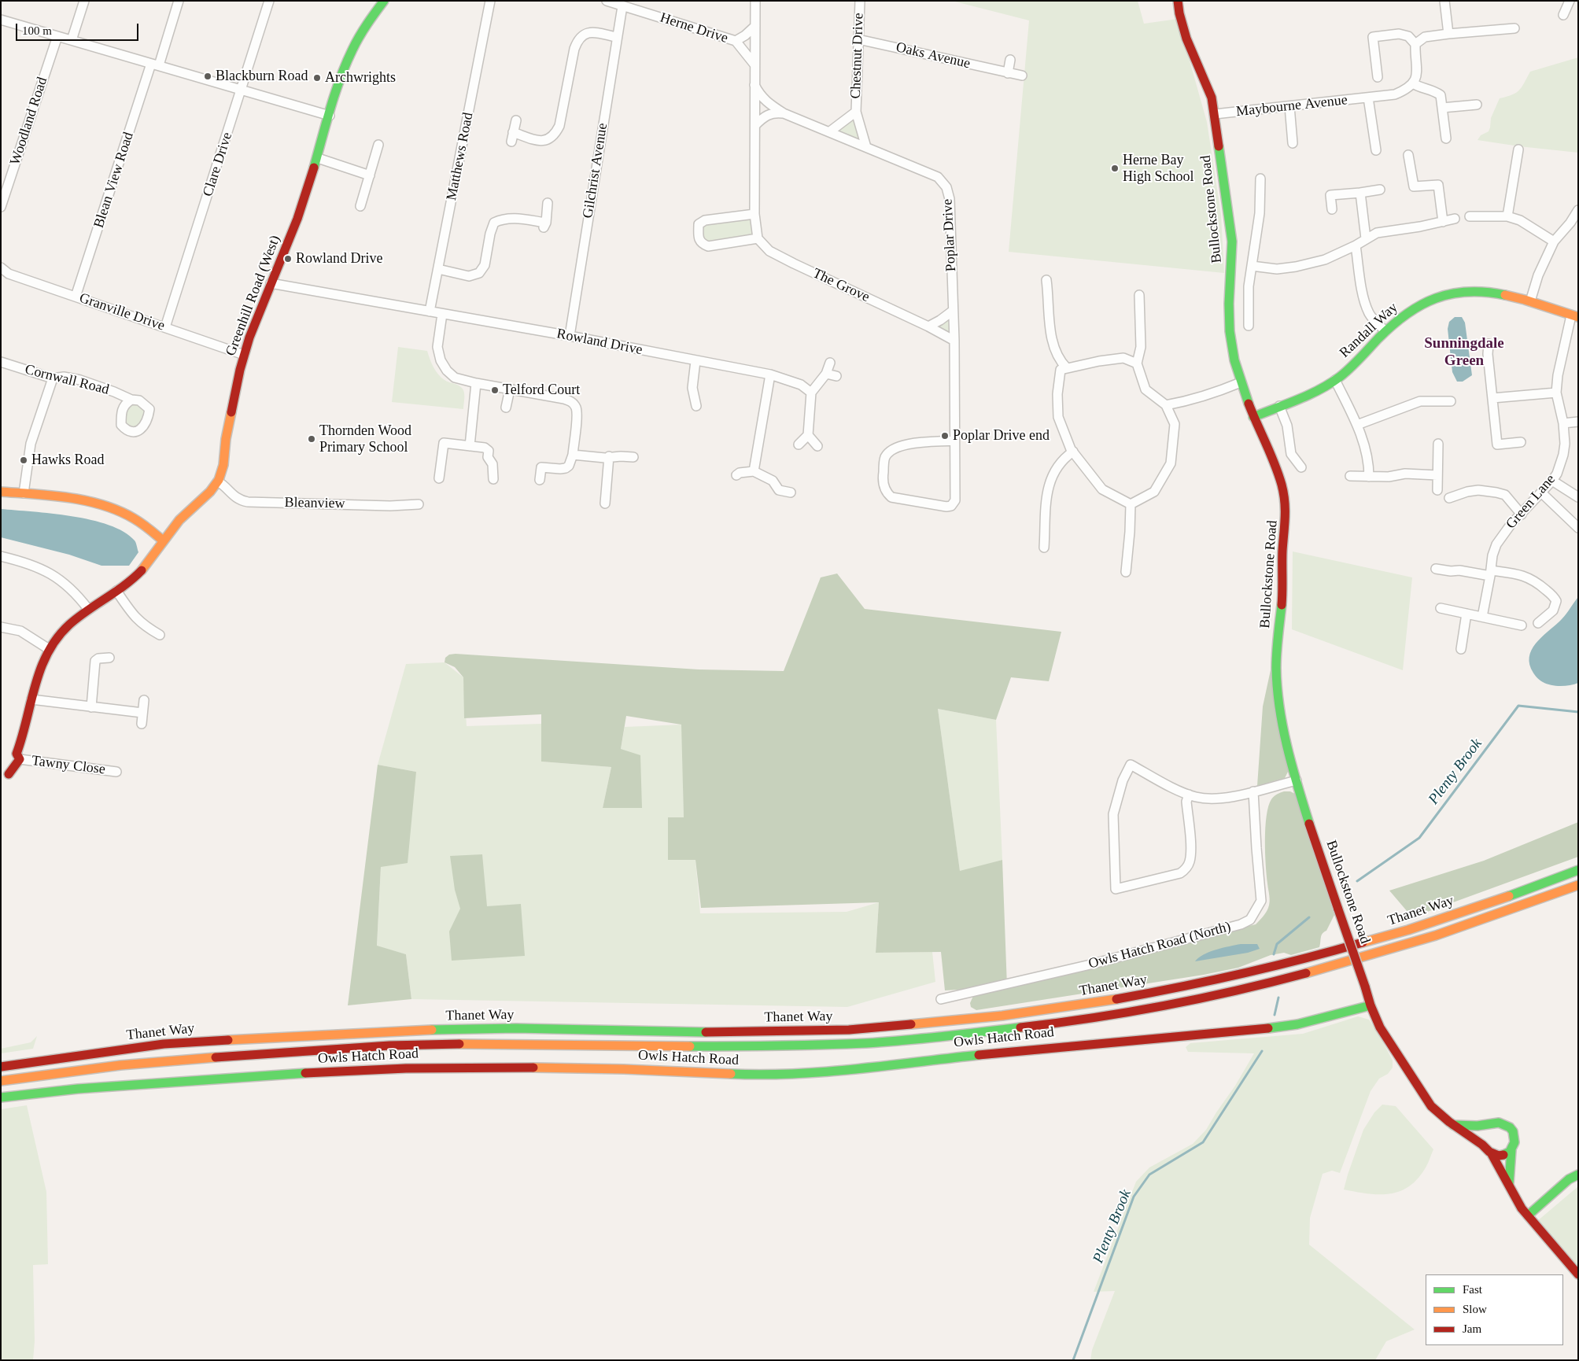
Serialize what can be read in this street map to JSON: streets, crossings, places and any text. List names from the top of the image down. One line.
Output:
{"streets":{"main road":["Bullockstone Road","Greenhill Road (West)","Randall Way","Thanet Way","Owls Hatch Road"],"street":["Herne Drive","Chestnut Drive","Oaks Avenue","Maybourne Avenue","Woodland Road","Matthews Road","Clare Drive","Gilchrist Avenue","Blean View Road","Poplar Drive","The Grove","Granville Drive","Rowland Drive","Cornwall Road","Green Lane","Bleanview","Tawny Close","Owls Hatch Road (North)"]},"crossings":[["Herne Drive","Gilchrist Avenue"],["Chestnut Drive","Oaks Avenue"],["Chestnut Drive","Poplar Drive"],["Maybourne Avenue","Bullockstone Road"],["Matthews Road","Rowland Drive"],["Clare Drive","Granville Drive"],["Gilchrist Avenue","Rowland Drive"],["Blean View Road","Granville Drive"],["Bullockstone Road","Randall Way"],["Bullockstone Road","Owls Hatch Road"],["Poplar Drive","The Grove"],["Greenhill Road (West)","Granville Drive"],["Greenhill Road (West)","Rowland Drive"],["Greenhill Road (West)","Bleanview"],["Greenhill Road (West)","Tawny Close"],["Randall Way","Green Lane"]],"districts":["Sunningdale Green"],"water":["Plenty Brook"],"places":["Blackburn Road","Archwrights","Herne Bay High School","Rowland Drive","Telford Court","Poplar Drive end","Thornden Wood Primary School","Hawks Road"],"legend":["Fast","Slow","Jam"],"scale_bar":"100 m"}
